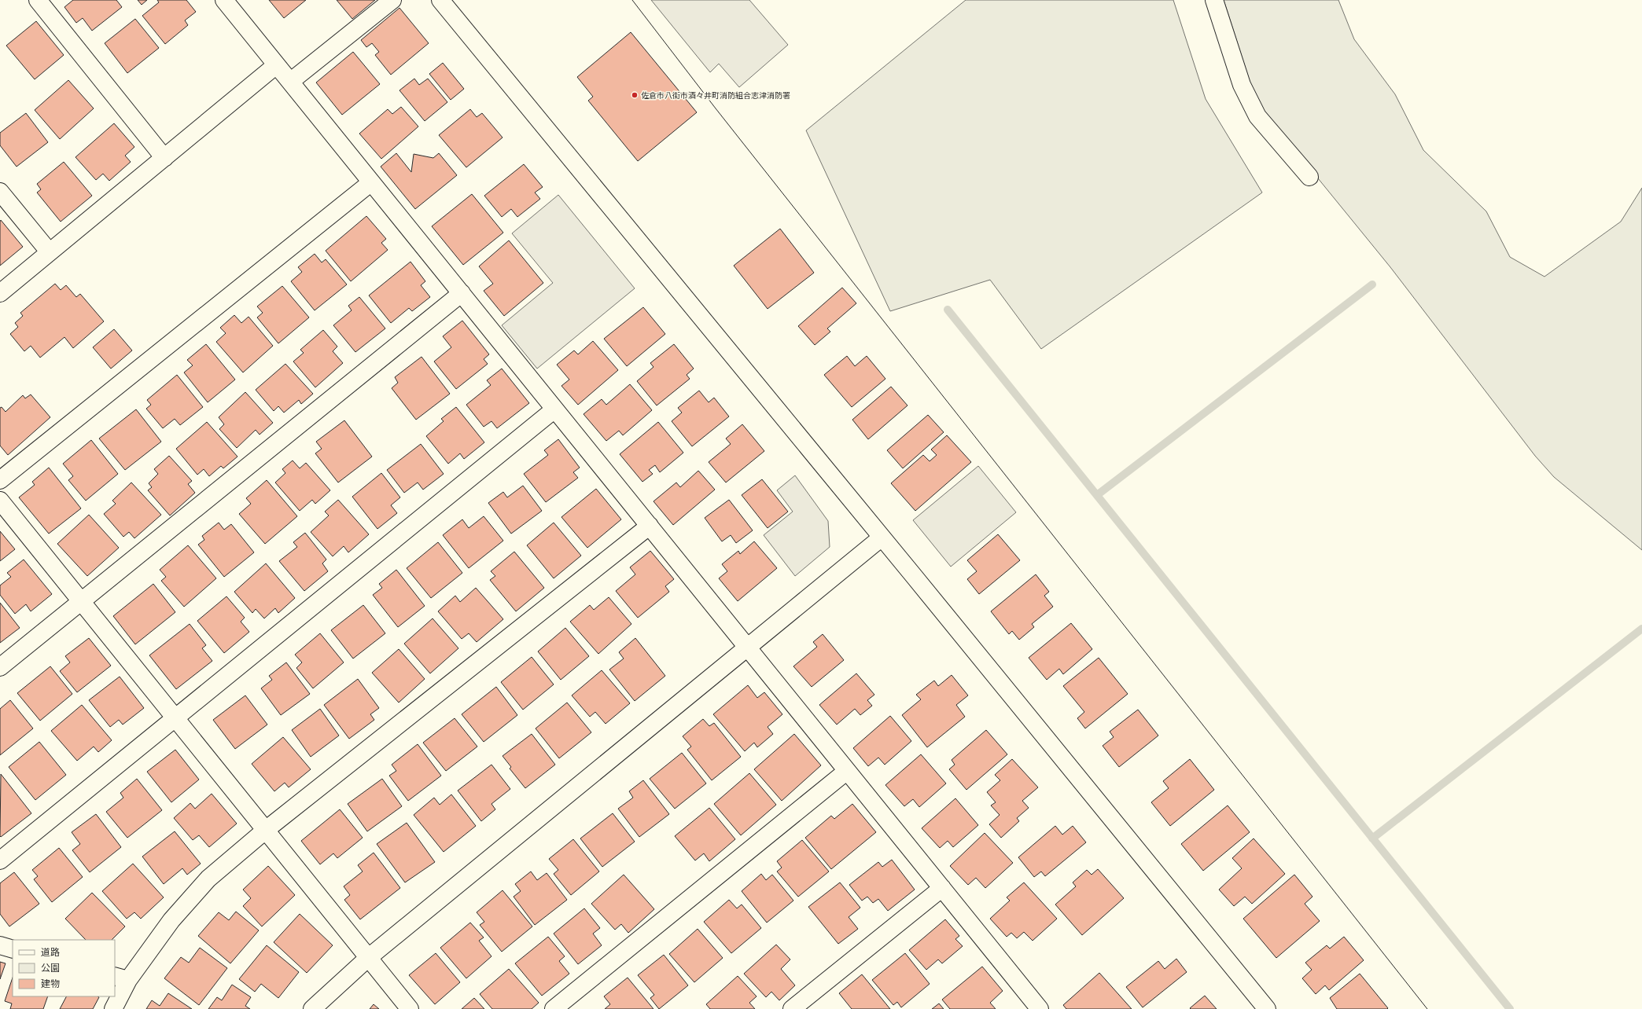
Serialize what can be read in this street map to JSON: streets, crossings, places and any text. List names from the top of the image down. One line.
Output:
{"places":["佐倉市八街市酒々井町消防組合志津消防署"],"legend":["道路","公園","建物"]}
